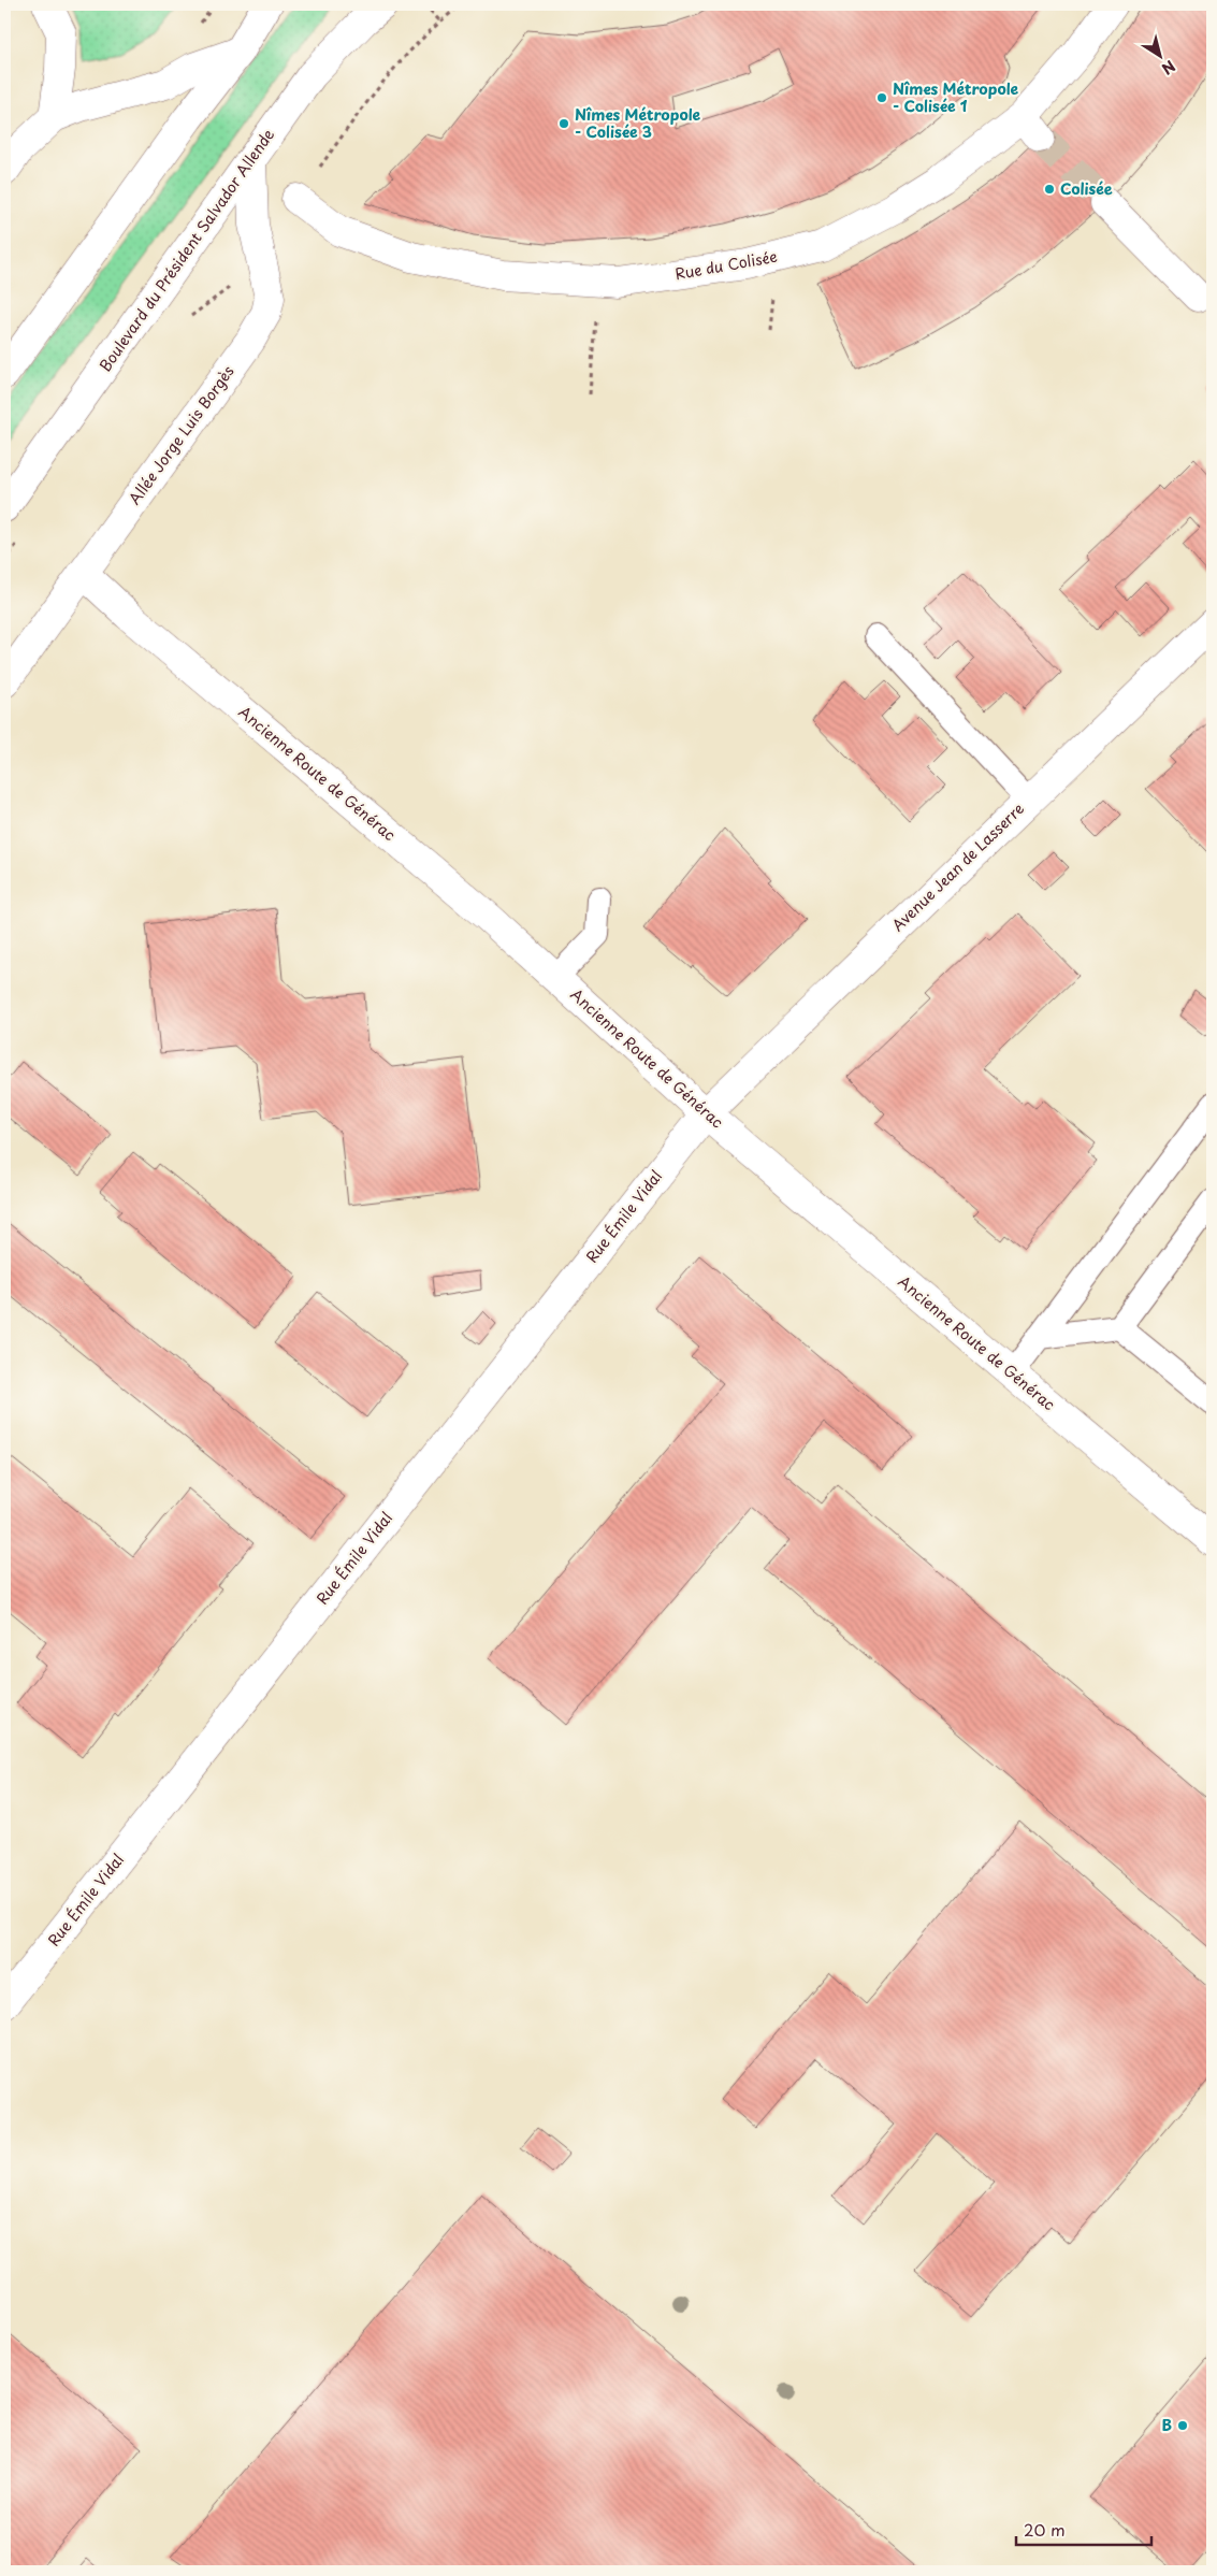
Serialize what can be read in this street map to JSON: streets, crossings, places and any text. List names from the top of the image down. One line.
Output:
{"streets":{"street":["Boulevard du Président Salvador Allende","Rue du Colisée","Allée Jorge Luis Borgès","Ancienne Route de Générac","Avenue Jean de Lasserre","Rue Émile Vidal"]},"crossings":[["Boulevard du Président Salvador Allende","Allée Jorge Luis Borgès"],["Allée Jorge Luis Borgès","Ancienne Route de Générac"],["Ancienne Route de Générac","Avenue Jean de Lasserre"],["Ancienne Route de Générac","Rue Émile Vidal"],["Avenue Jean de Lasserre","Rue Émile Vidal"]],"places":["Nîmes Métropole - Colisée 1","Nîmes Métropole - Colisée 3","Colisée","B"],"scale_bar":"20 m","north":"bottom right"}
